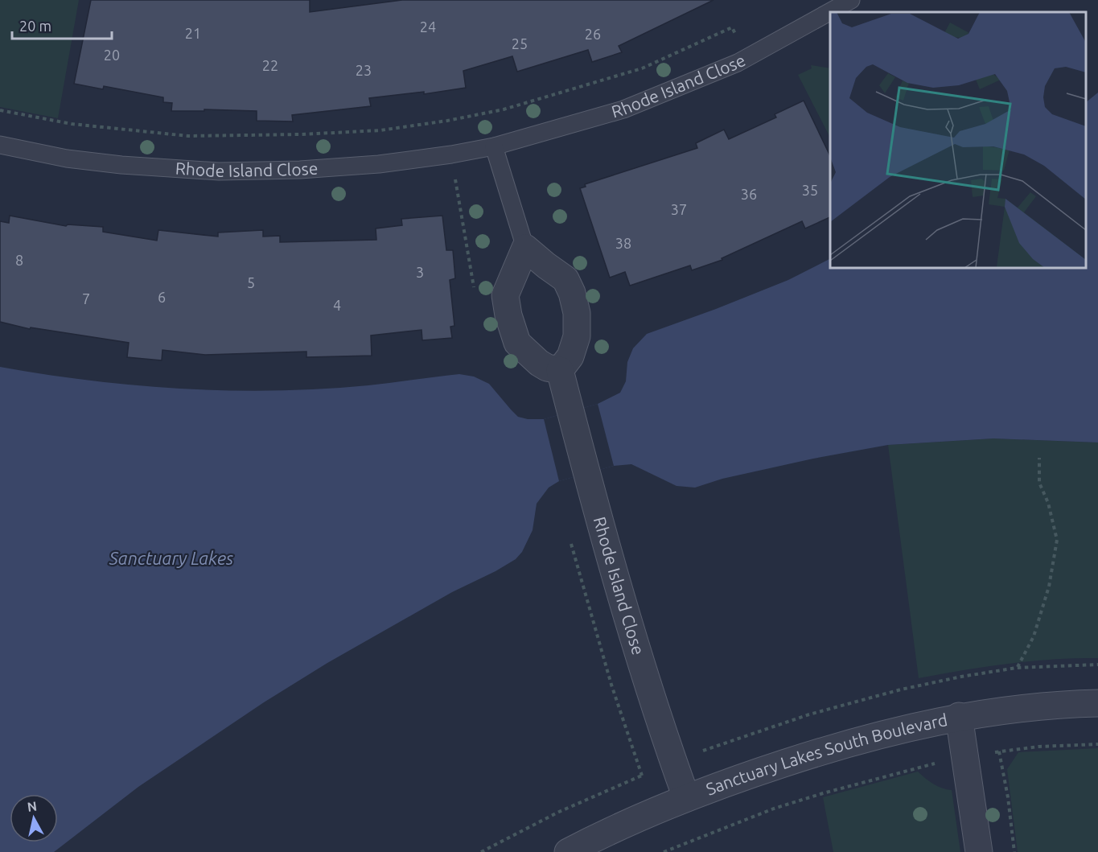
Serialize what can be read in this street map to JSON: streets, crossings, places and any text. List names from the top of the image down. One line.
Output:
{"streets":{"street":["Rhode Island Close","Sanctuary Lakes South Boulevard"]},"crossings":[["Rhode Island Close","Sanctuary Lakes South Boulevard"]],"water":["Sanctuary Lakes"],"house_numbers":["24","21","26","25","20","22","23","35","36","37","38","8","3","5","6","7","4"],"scale_bar":"20 m","north":"top"}
